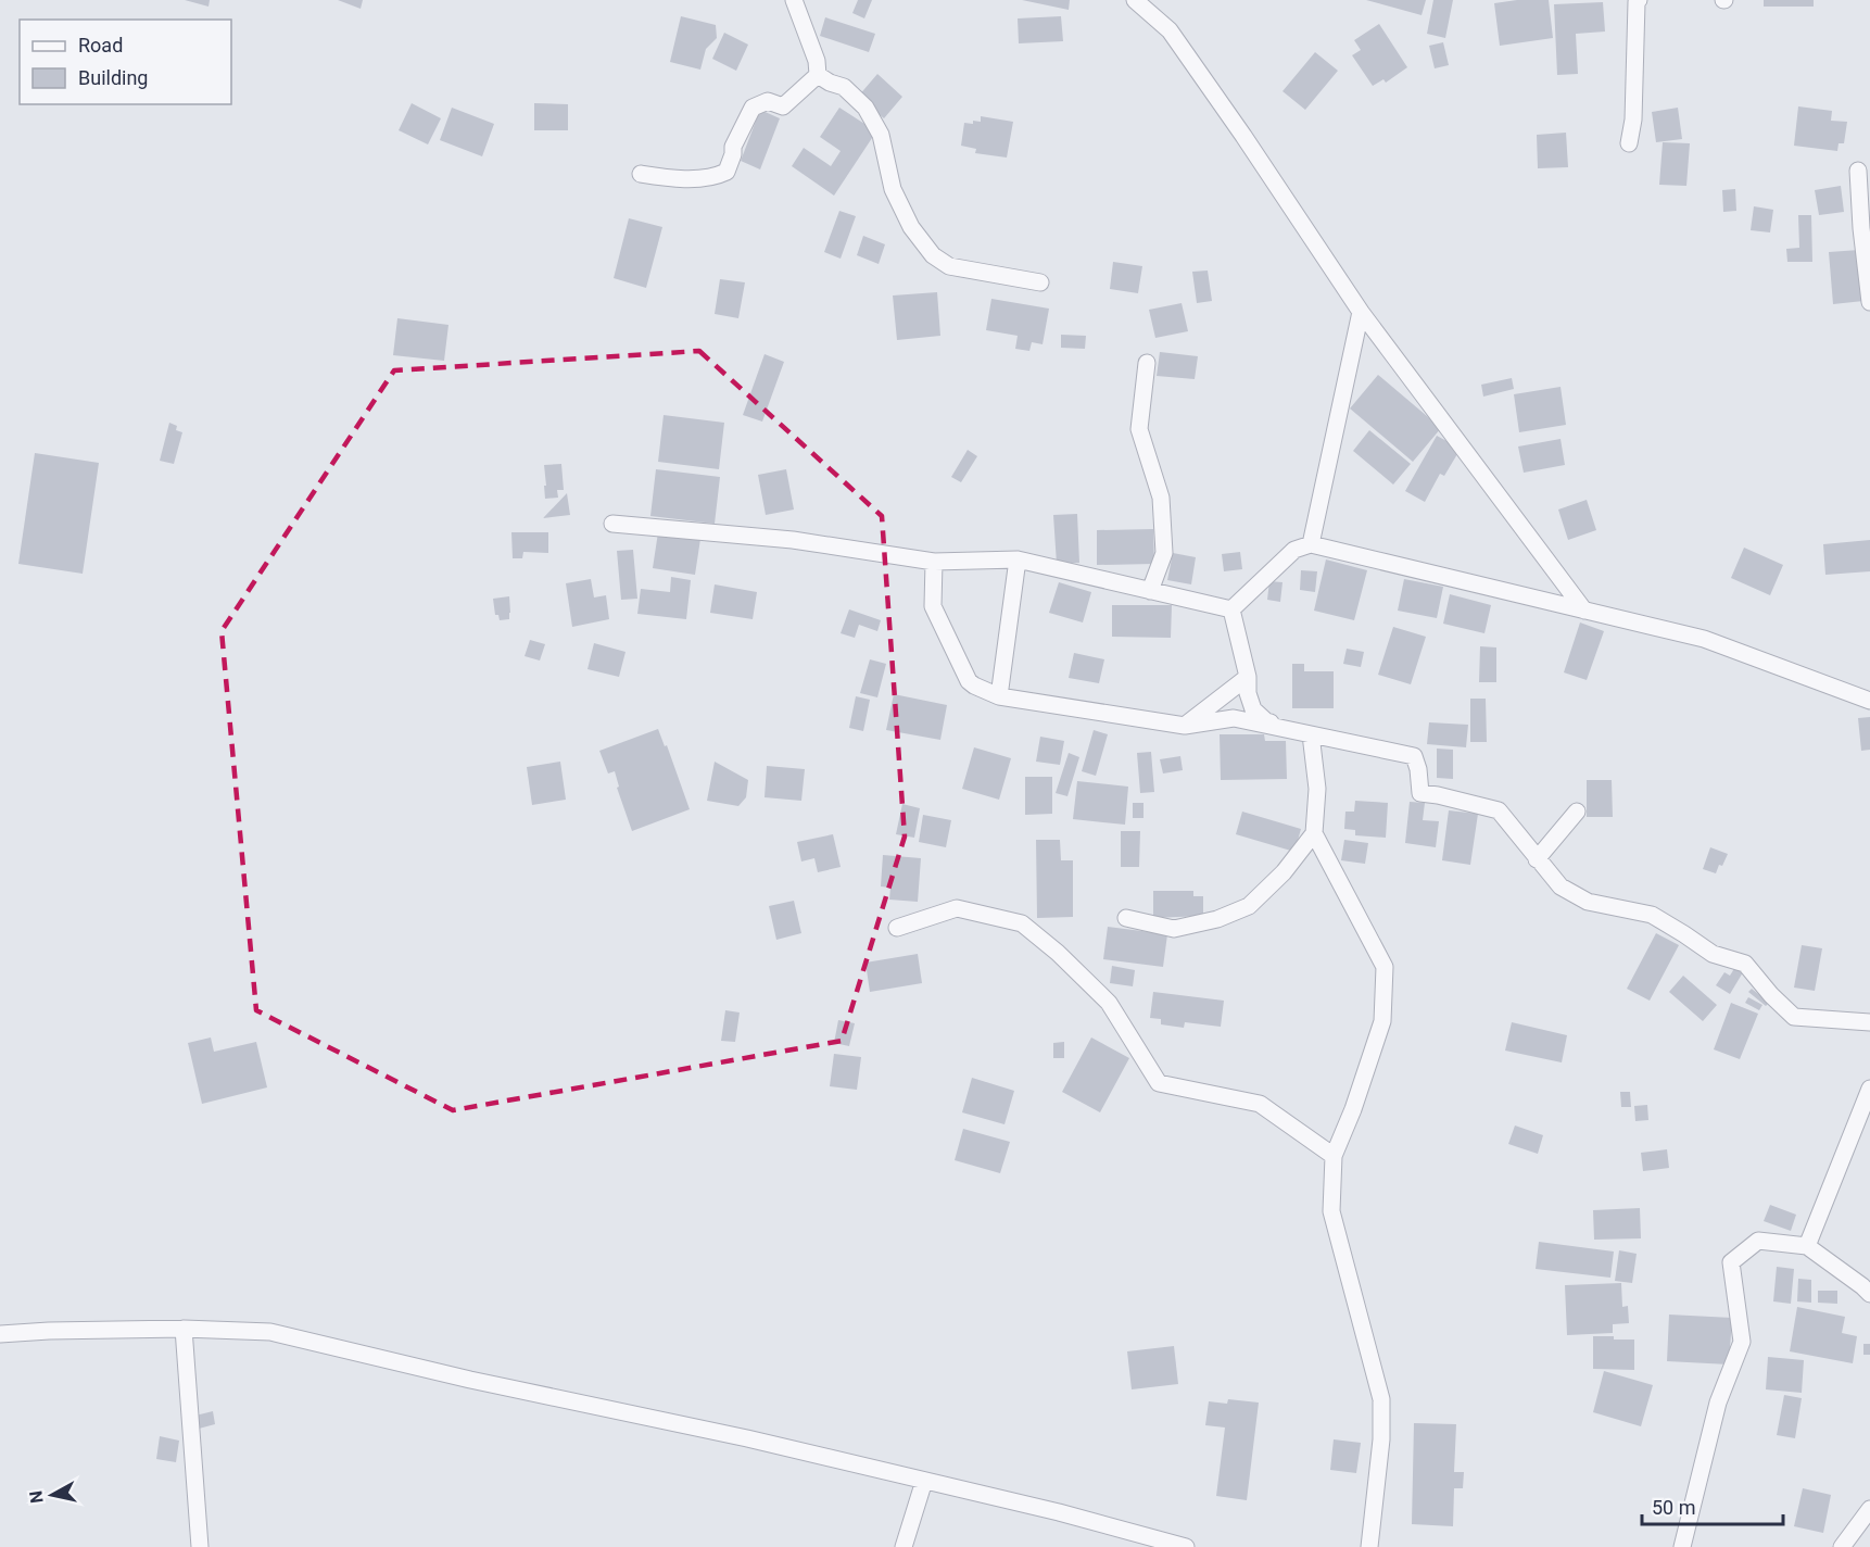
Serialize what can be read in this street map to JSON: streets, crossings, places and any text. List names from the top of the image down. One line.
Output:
{"legend":["Road","Building"],"scale_bar":"50 m","north":"left"}
